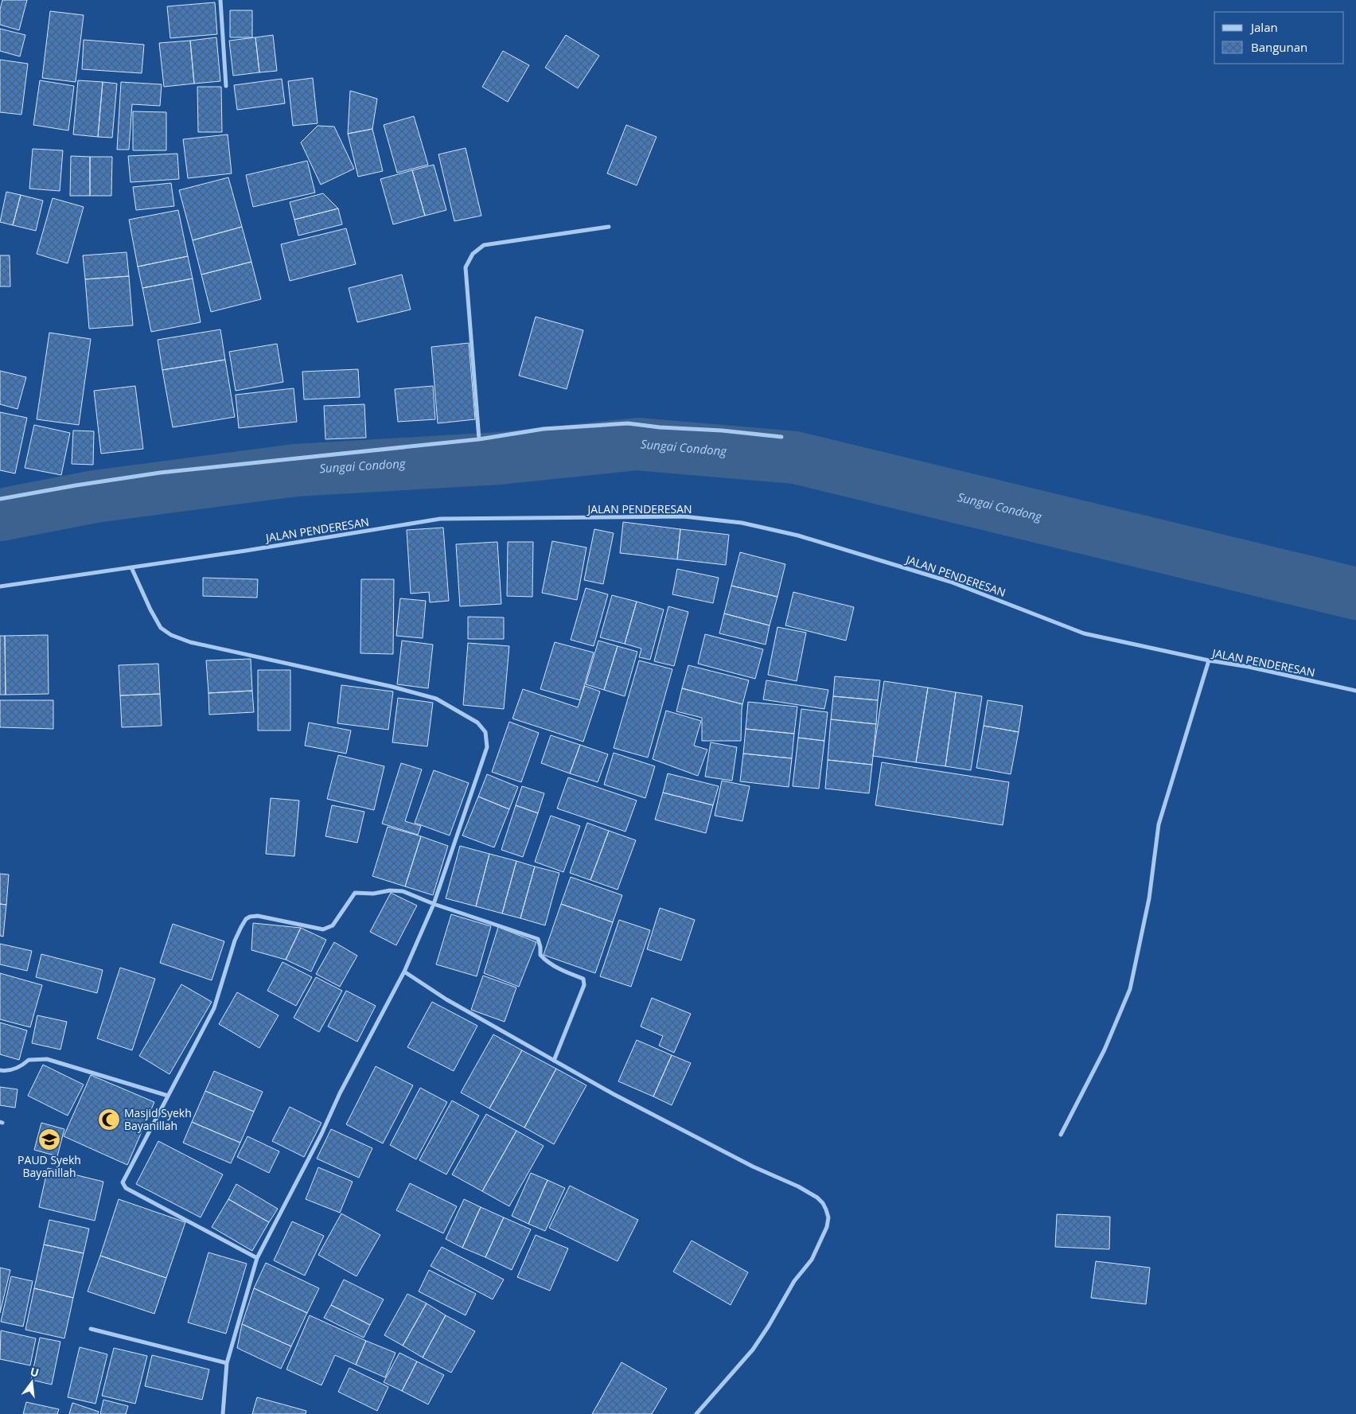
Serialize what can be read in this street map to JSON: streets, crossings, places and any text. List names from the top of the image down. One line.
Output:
{"streets":{"street":["JALAN PENDERESAN"]},"water":["Sungai Condong"],"places":{"mosque":["Masjid Syekh Bayanillah"],"school or university":["PAUD Syekh Bayanillah"]},"legend":["Jalan","Bangunan"],"north":"top"}
